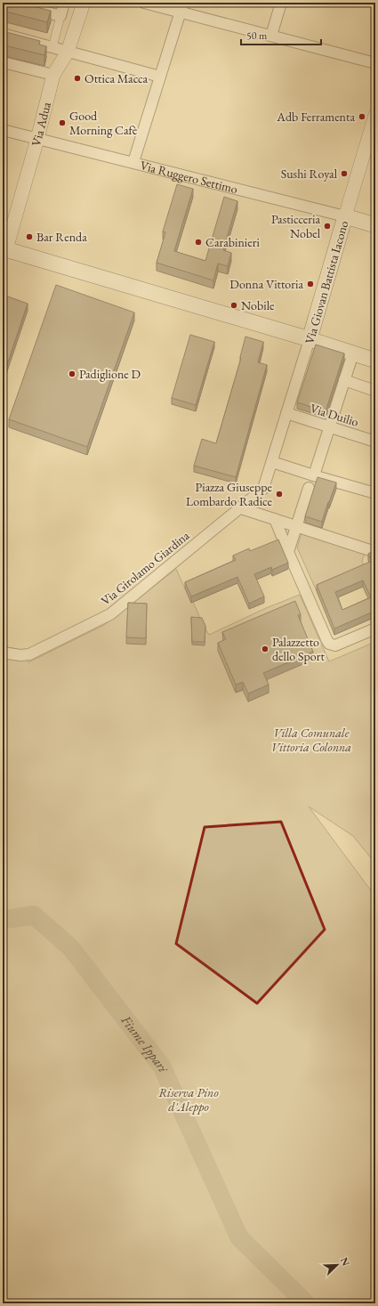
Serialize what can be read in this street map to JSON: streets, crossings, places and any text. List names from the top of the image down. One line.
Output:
{"streets":{"main road":["Via Ruggero Settimo","Via Giovan Battista Iacono"],"street":["Via Adua","Via Duilio","Via Girolamo Giardina"]},"crossings":[["Via Adua","Via Ruggero Settimo"],["Via Ruggero Settimo","Via Giovan Battista Iacono"],["Via Giovan Battista Iacono","Via Duilio"],["Via Giovan Battista Iacono","Via Girolamo Giardina"]],"water":["Fiume Ippari"],"parks":["Villa Comunale Vittoria Colonna","Riserva Pino d'Aleppo"],"places":["Ottica Macca","Adb Ferramenta","Good Morning Cafè","Sushi Royal","Pasticceria Nobel","Bar Renda","Carabinieri","Donna Vittoria","Nobile","Padiglione D","Piazza Giuseppe Lombardo Radice","Palazzetto dello Sport"],"scale_bar":"50 m","north":"top right"}
